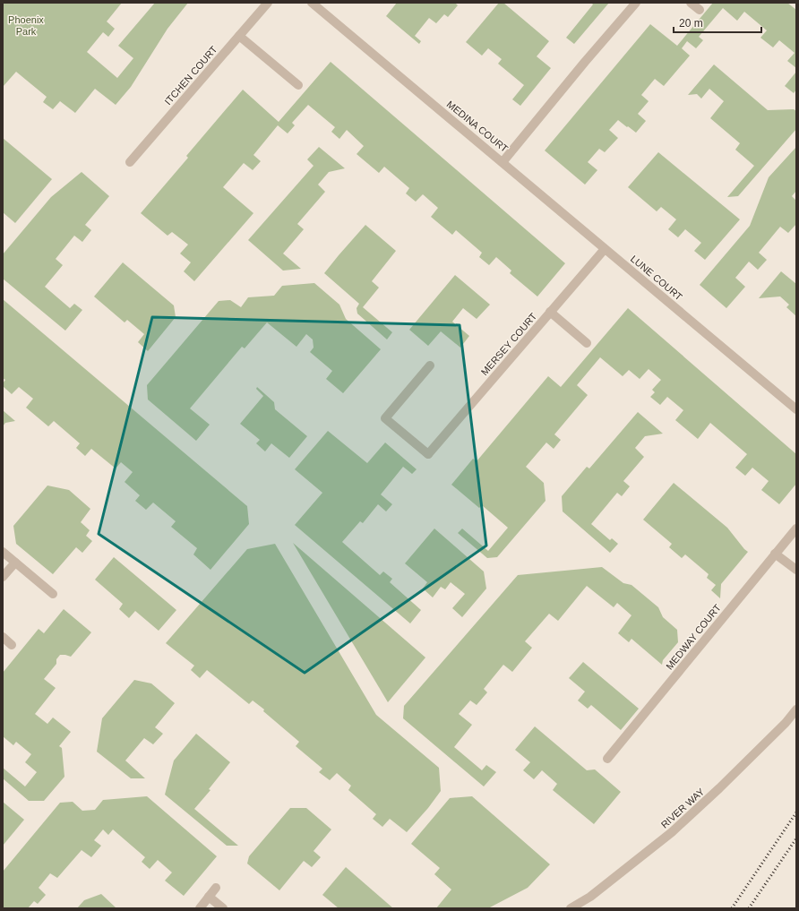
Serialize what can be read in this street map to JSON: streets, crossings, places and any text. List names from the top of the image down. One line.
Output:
{"streets":{"street":["ITCHEN COURT","MEDINA COURT","LUNE COURT","MERSEY COURT","MEDWAY COURT","RIVER WAY"]},"crossings":[["MEDINA COURT","LUNE COURT"],["LUNE COURT","MERSEY COURT"]],"parks":["Phoenix Park"],"scale_bar":"20 m"}
